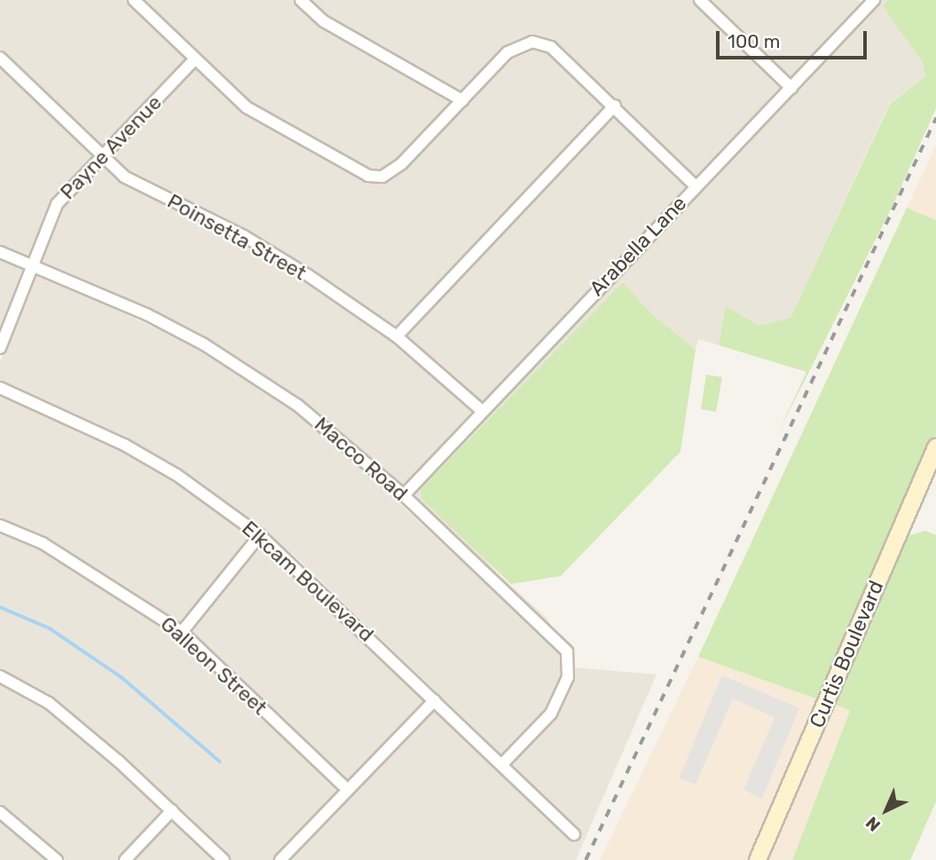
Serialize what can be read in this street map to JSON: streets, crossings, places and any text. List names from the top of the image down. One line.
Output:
{"streets":{"street":["Payne Avenue","Poinsetta Street","Arabella Lane","Macco Road","Elkcam Boulevard","Curtis Boulevard","Galleon Street"]},"crossings":[["Payne Avenue","Poinsetta Street"],["Payne Avenue","Macco Road"],["Poinsetta Street","Arabella Lane"],["Arabella Lane","Macco Road"],["Macco Road","Elkcam Boulevard"]],"scale_bar":"100 m","north":"bottom left"}
